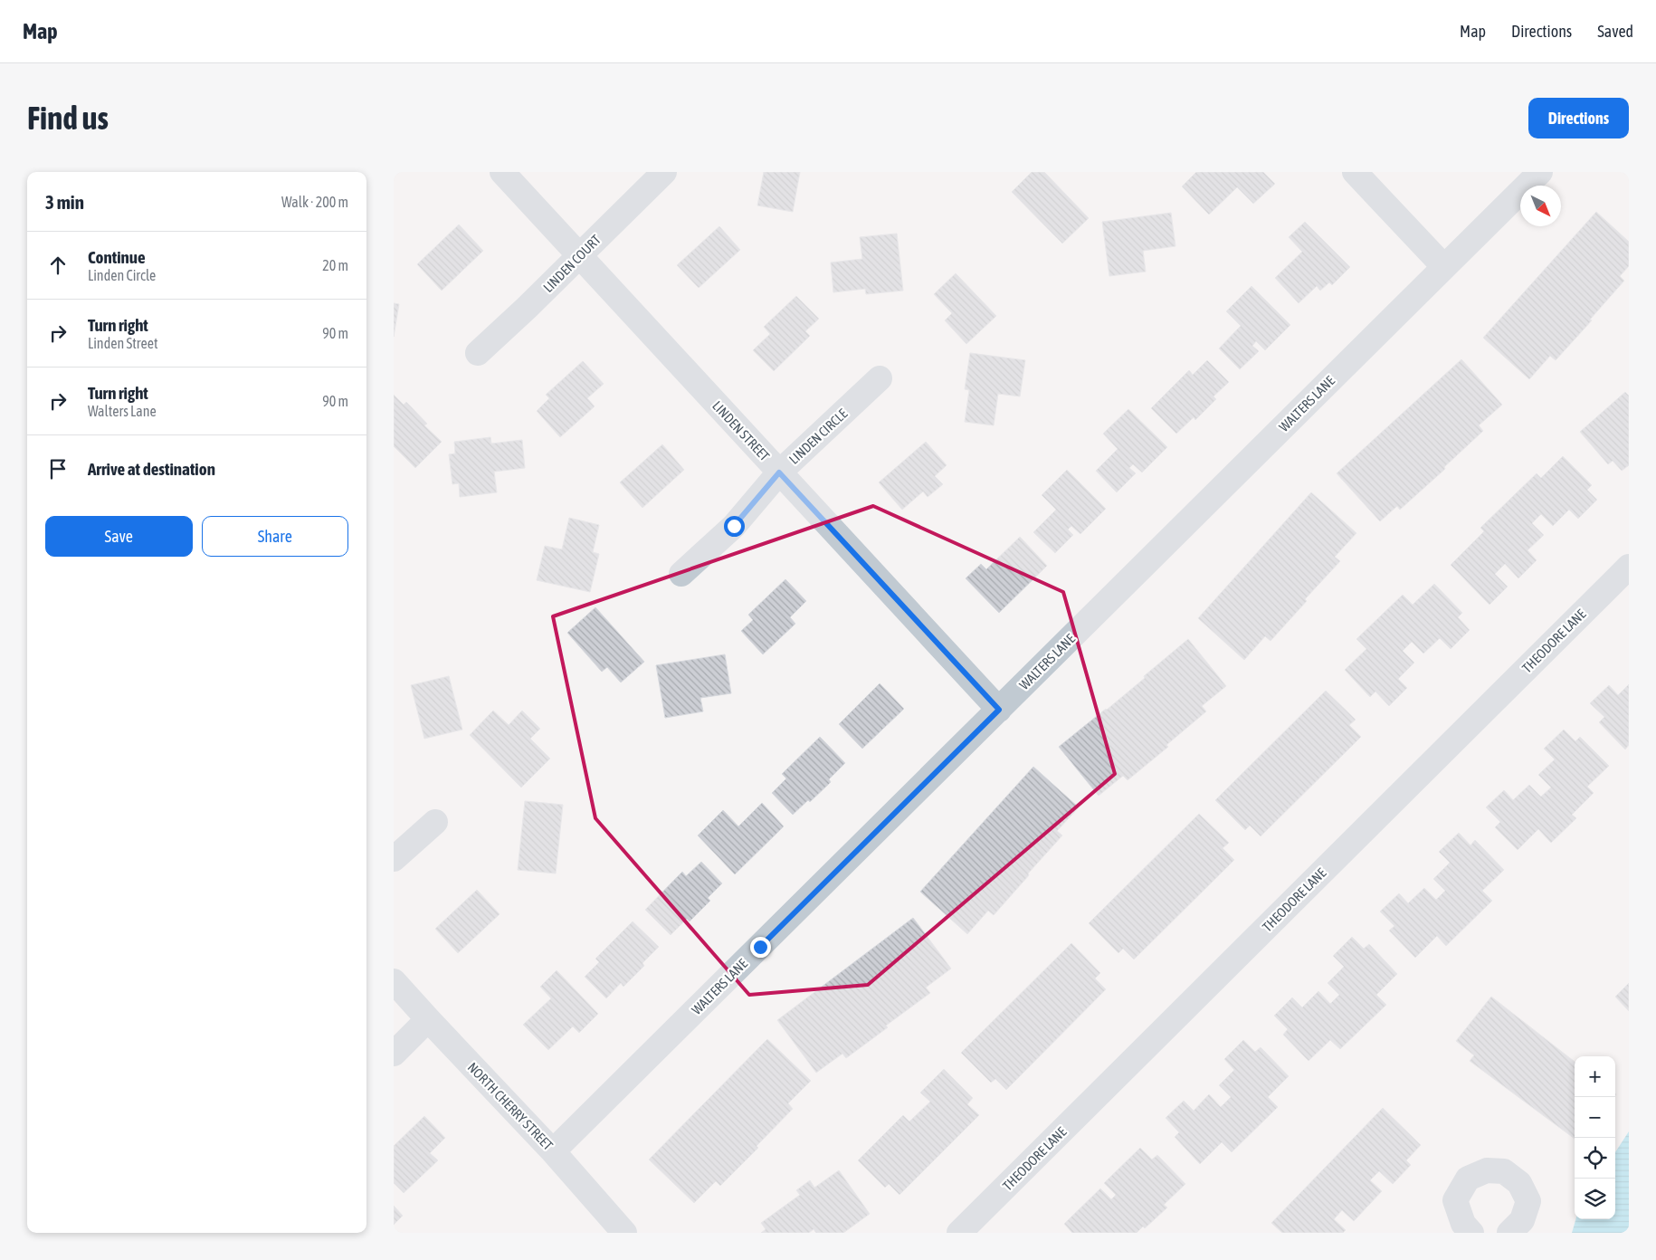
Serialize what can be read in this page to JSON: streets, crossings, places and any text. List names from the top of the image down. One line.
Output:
{"streets":{"street":["LINDEN COURT","WALTERS LANE","LINDEN STREET","LINDEN CIRCLE","THEODORE LANE","NORTH CHERRY STREET"]},"crossings":[["LINDEN COURT","LINDEN STREET"],["WALTERS LANE","LINDEN STREET"],["WALTERS LANE","NORTH CHERRY STREET"],["LINDEN STREET","LINDEN CIRCLE"]],"north":"bottom right","page":{"header":"Map","nav":["Map","Directions","Saved"],"buttons":["Directions",["Save","Share"]],"title":"Find us","heading":["3 min","Walk · 200 m"],"list":[["Continue","Linden Circle","20 m"],["Turn right","Linden Street","90 m"],["Turn right","Walters Lane","90 m"],"Arrive at destination"],"map_buttons":["+","−"]}}
